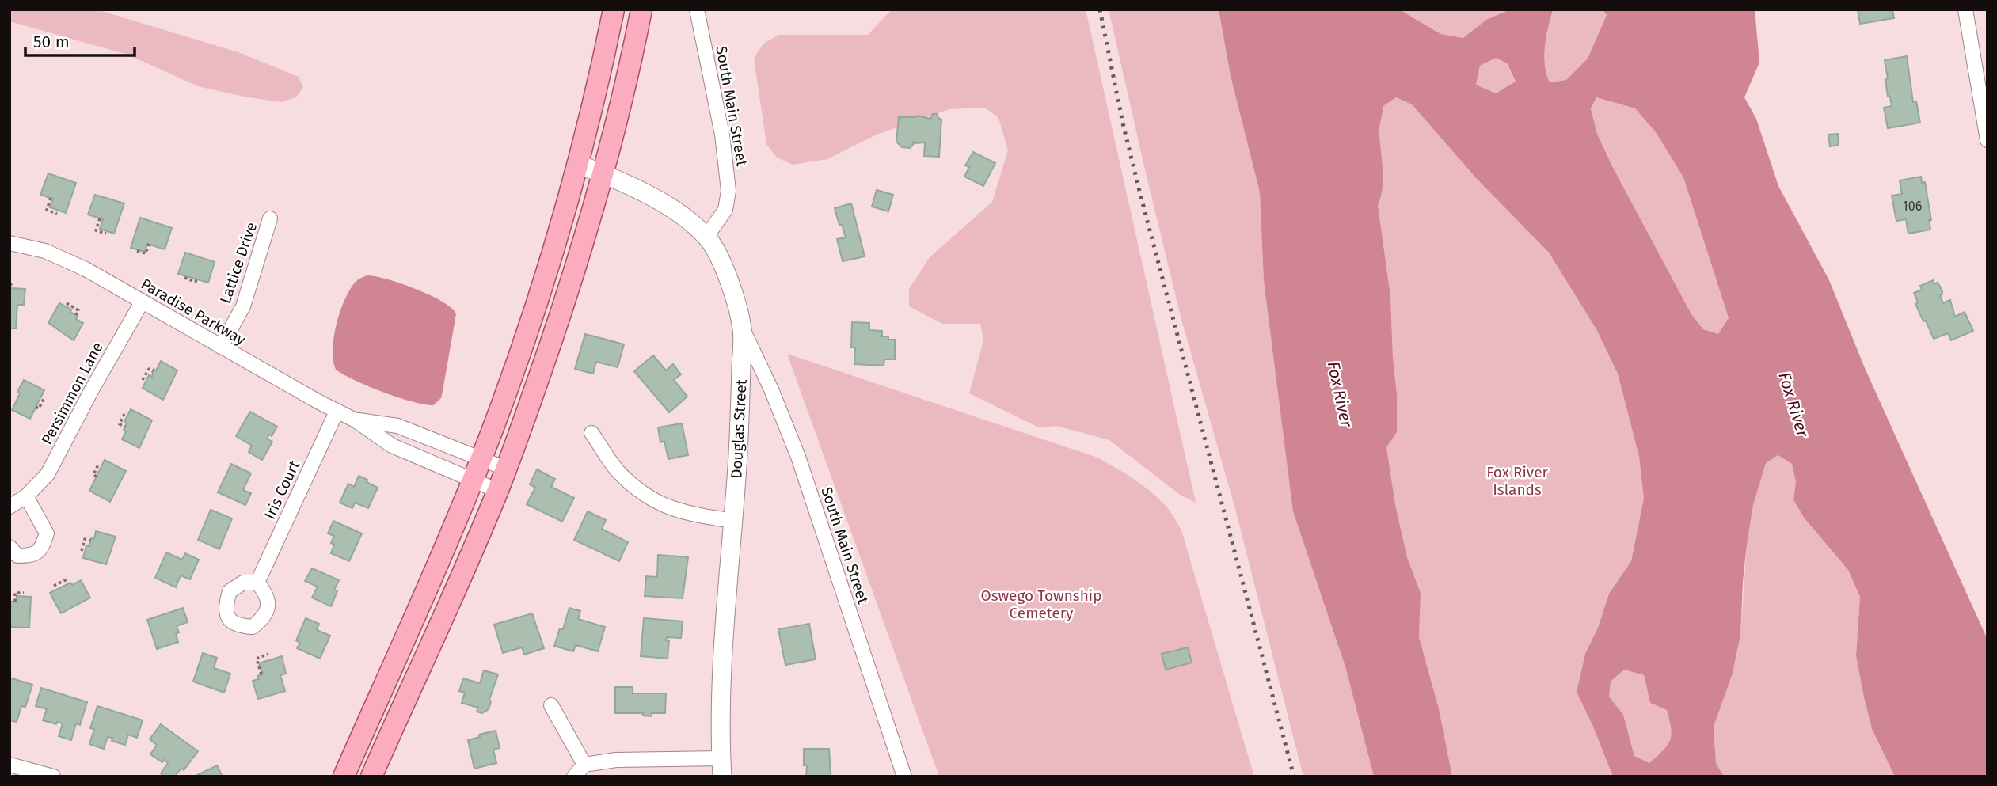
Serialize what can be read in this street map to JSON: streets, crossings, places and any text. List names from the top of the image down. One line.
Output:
{"streets":{"street":["South Main Street","Lattice Drive","Paradise Parkway","Persimmon Lane","Douglas Street","Iris Court"]},"crossings":[["South Main Street","Douglas Street"],["Lattice Drive","Paradise Parkway"],["Paradise Parkway","Persimmon Lane"],["Paradise Parkway","Iris Court"]],"water":["Fox River"],"parks":["Fox River Islands","Oswego Township Cemetery"],"house_numbers":["106"],"scale_bar":"50 m"}
